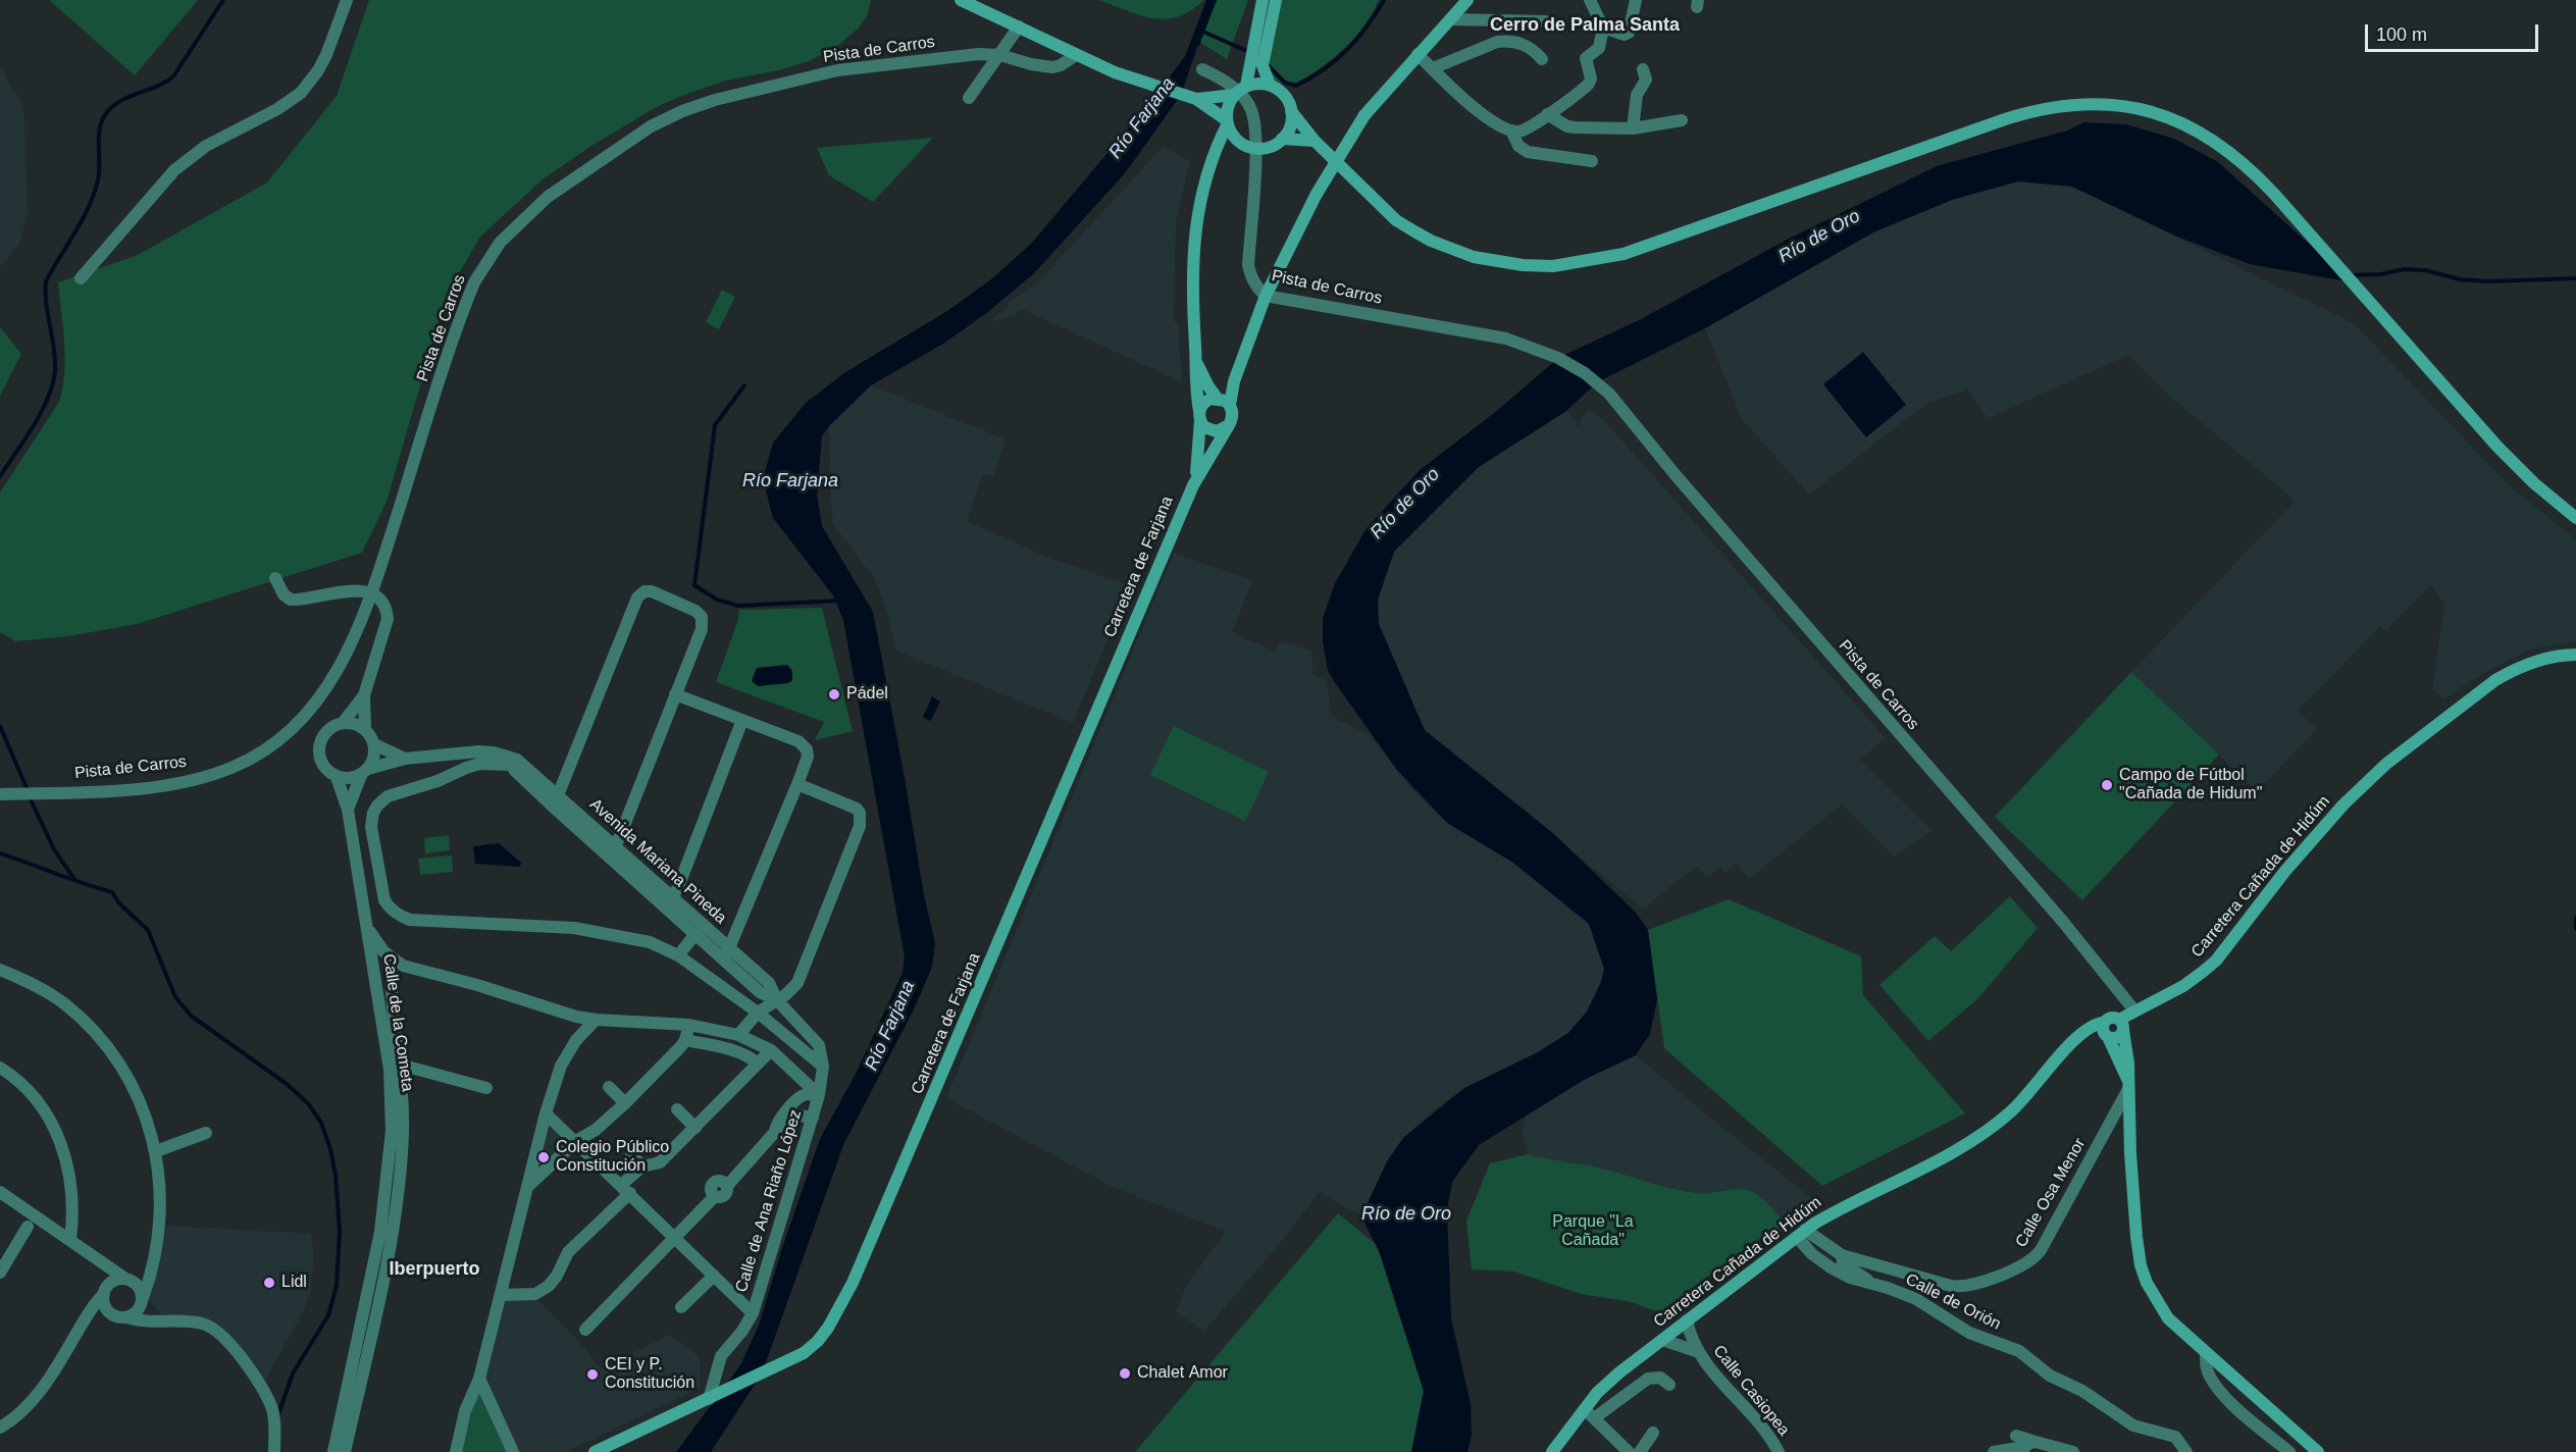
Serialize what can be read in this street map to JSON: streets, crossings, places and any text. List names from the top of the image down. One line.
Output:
{"streets":{"main road":["Carretera de Farjana","Carretera Cañada de Hidúm"],"street":["Pista de Carros","Avenida Mariana Pineda","Calle de la Cometa","Calle Osa Menor","Calle de Ana Riaño López","Calle de Orión","Calle Casiopea"]},"crossings":[["Pista de Carros","Carretera de Farjana"],["Pista de Carros","Carretera Cañada de Hidúm"],["Carretera de Farjana","Calle de Ana Riaño López"],["Avenida Mariana Pineda","Calle de la Cometa"],["Avenida Mariana Pineda","Calle de Ana Riaño López"],["Carretera Cañada de Hidúm","Calle Osa Menor"],["Carretera Cañada de Hidúm","Calle de Orión"],["Carretera Cañada de Hidúm","Calle Casiopea"],["Calle de la Cometa","Calle de Ana Riaño López"],["Calle Osa Menor","Calle de Orión"]],"districts":["Cerro de Palma Santa","Iberpuerto"],"water":["Río Farjana","Río de Oro"],"parks":["Parque \"La Cañada\""],"places":["Pádel","Campo de Fútbol \"Cañada de Hidum\"","Colegio Público Constitución","Lidl","Chalet Amor","CEI y P. Constitución"],"scale_bar":"100 m"}
